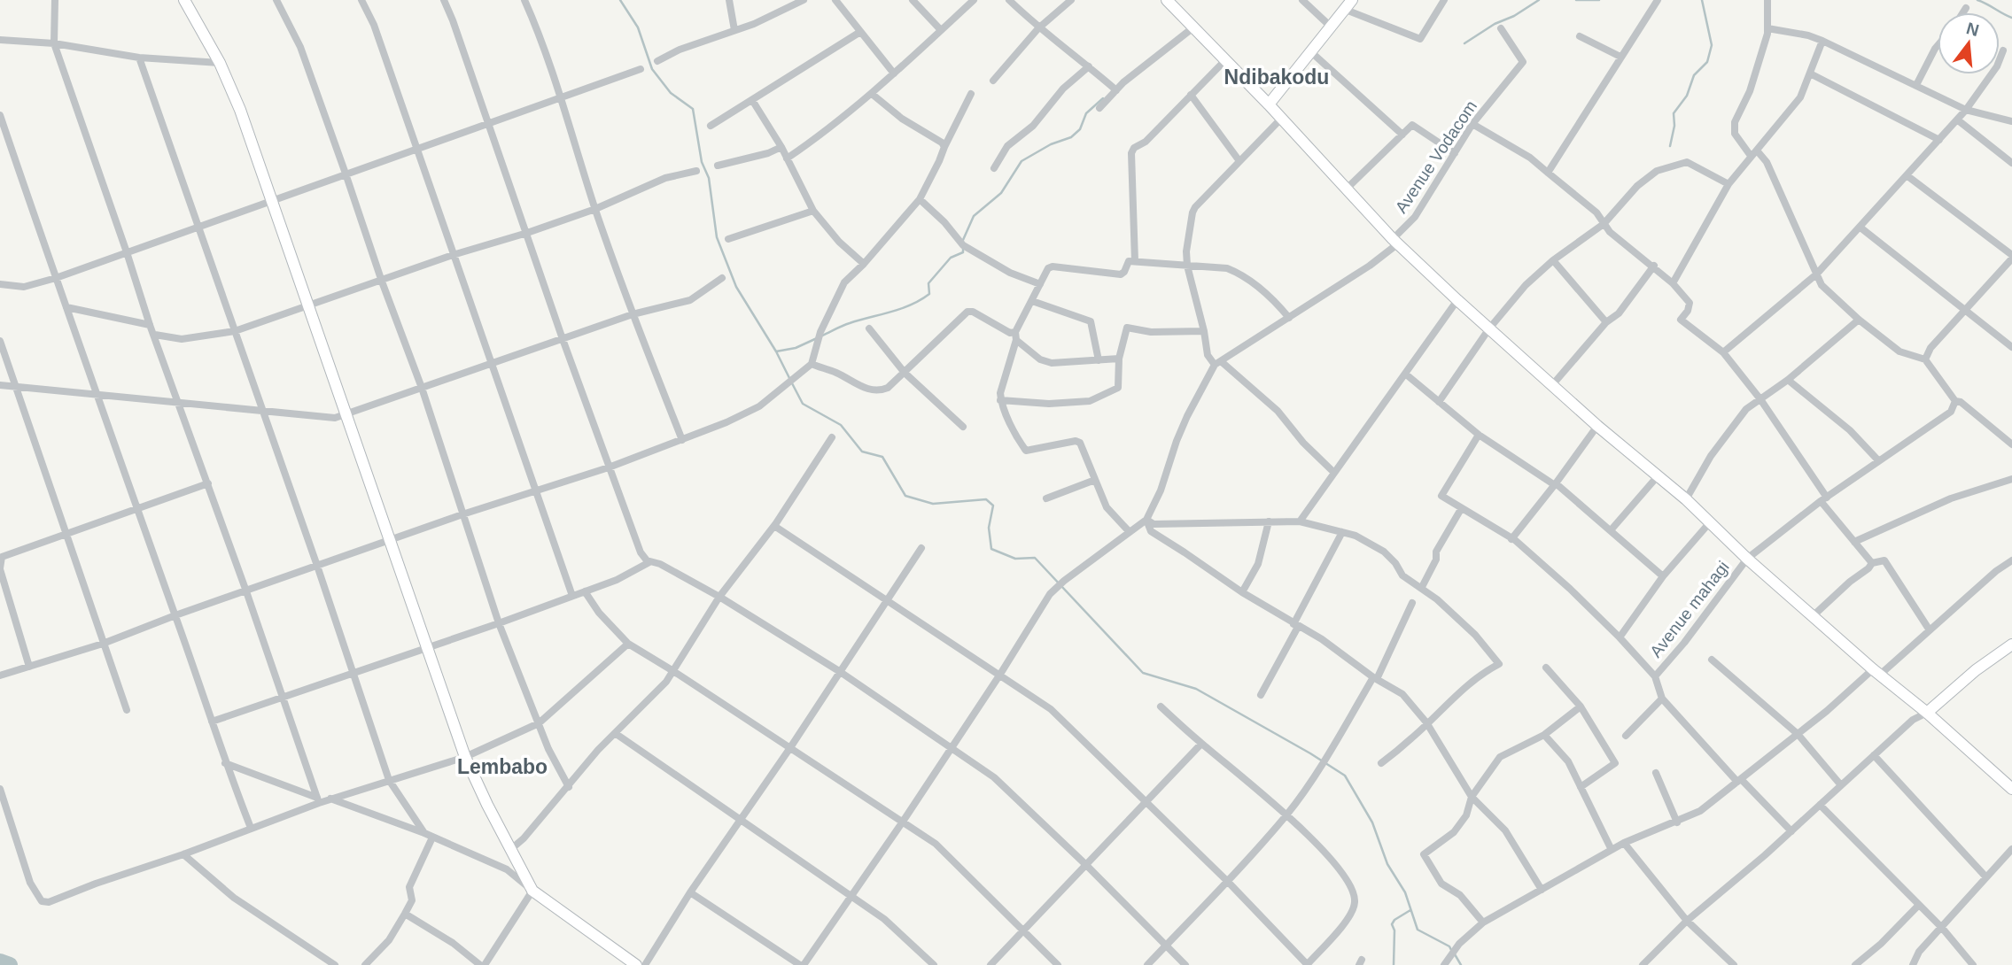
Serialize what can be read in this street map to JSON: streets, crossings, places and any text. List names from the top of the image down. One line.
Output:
{"streets":{"street":["Avenue Vodacom","Avenue mahagi"]},"districts":["Ndibakodu","Lembabo"],"north":"top"}
